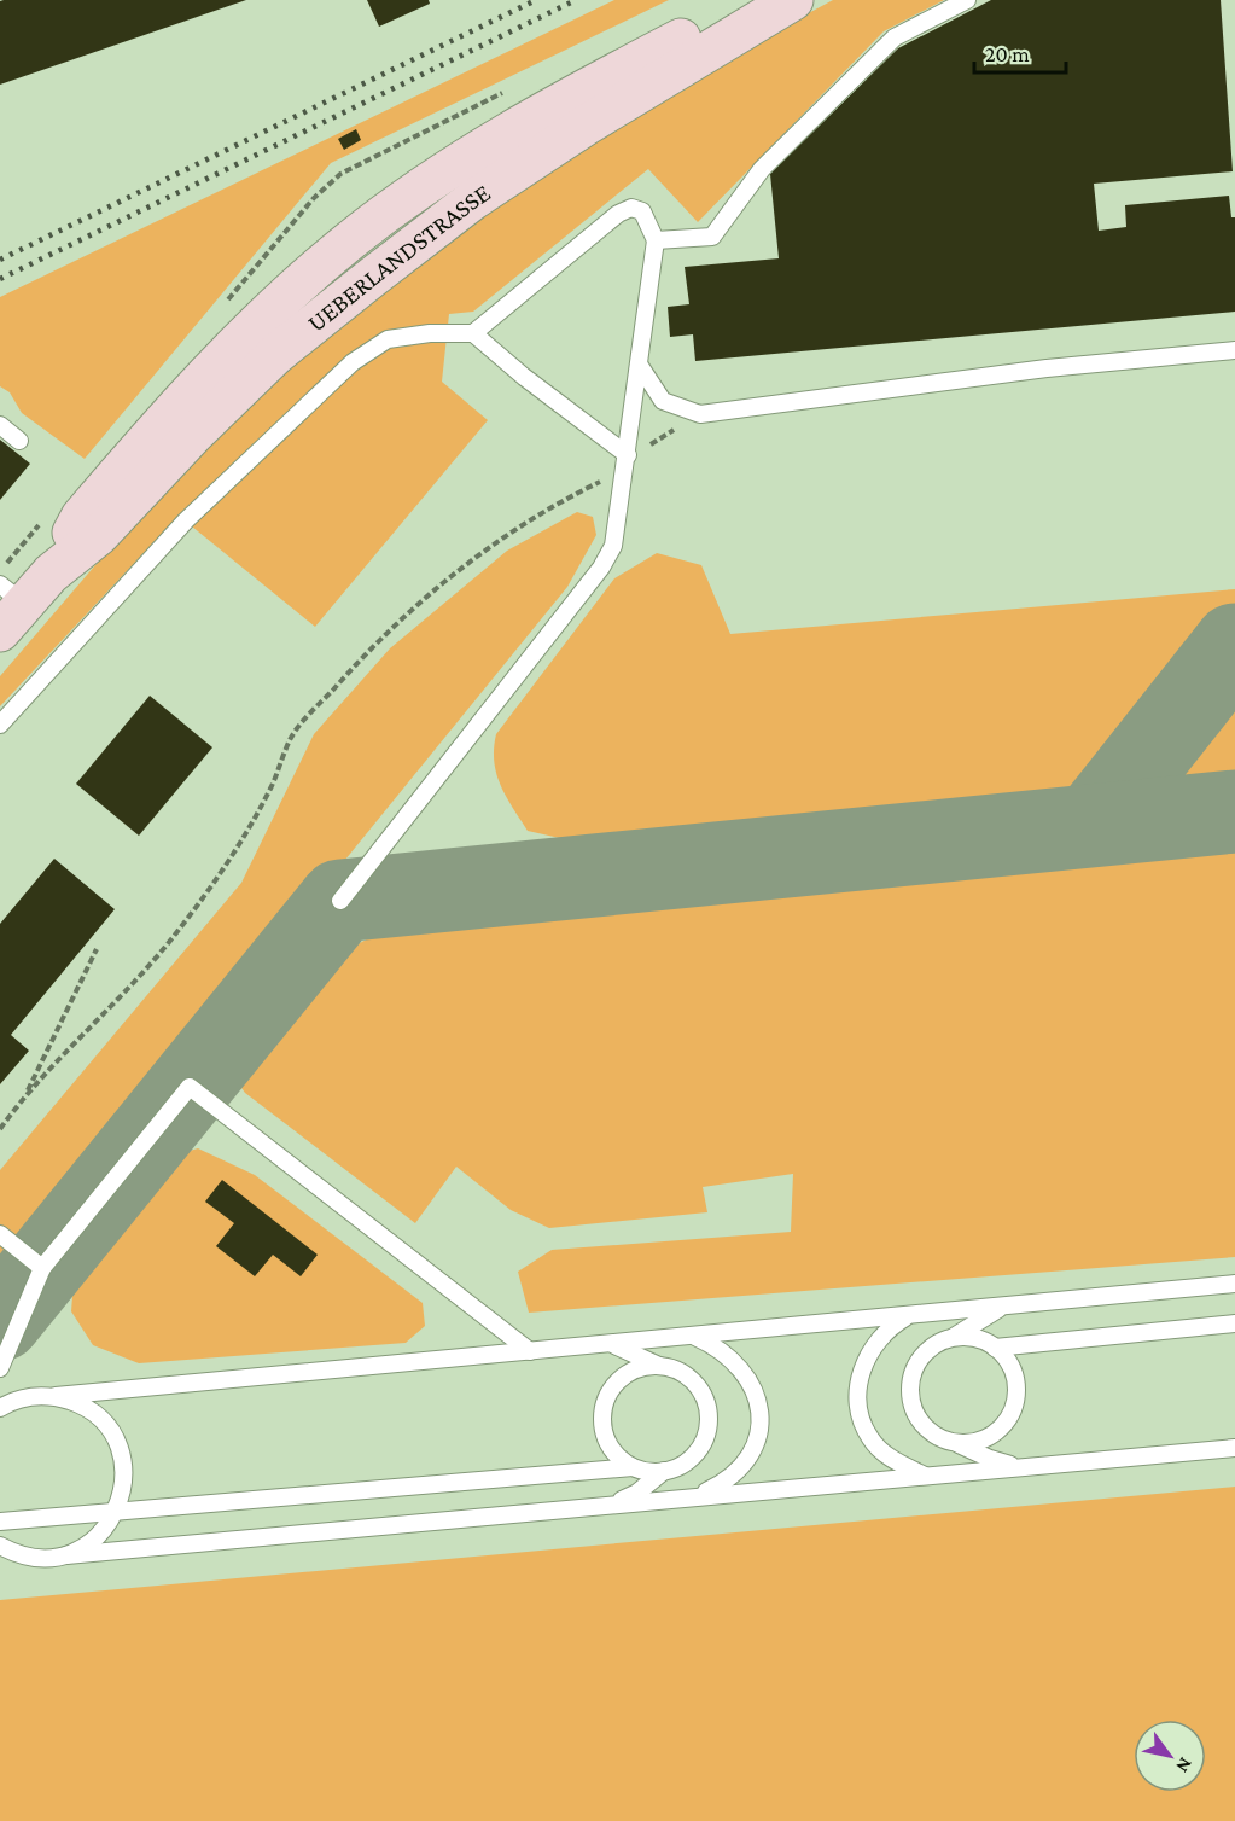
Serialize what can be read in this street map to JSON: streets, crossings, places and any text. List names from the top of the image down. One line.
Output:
{"streets":{"main road":["UEBERLANDSTRASSE"]},"scale_bar":"20 m","north":"bottom right"}
